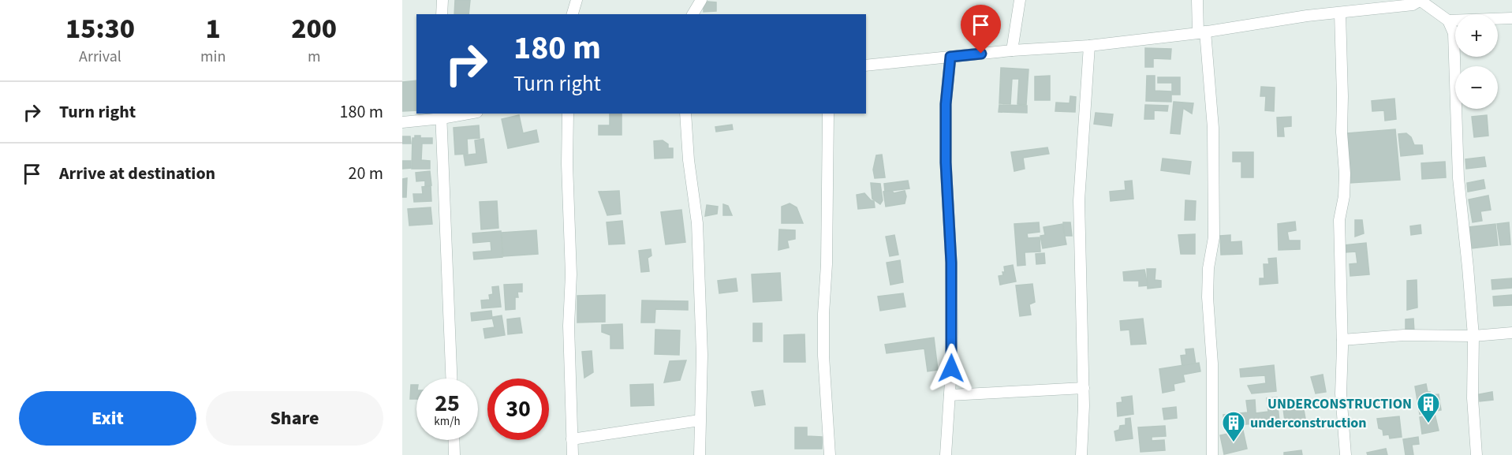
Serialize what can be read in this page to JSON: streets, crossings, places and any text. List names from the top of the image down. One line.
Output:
{"places":{"building":["UNDERCONSTRUCTION","underconstruction"]},"page":{"eta":["15:30","Arrival","1","min","200","m"],"map_buttons":["+","−"],"turn":["180 m","Turn right"],"list":[{"name":"Turn right","value":"180 m"},{"name":"Arrive at destination","value":"20 m"}],"speed":"25 km/h","limit":"30","buttons":["Exit","Share"]}}
